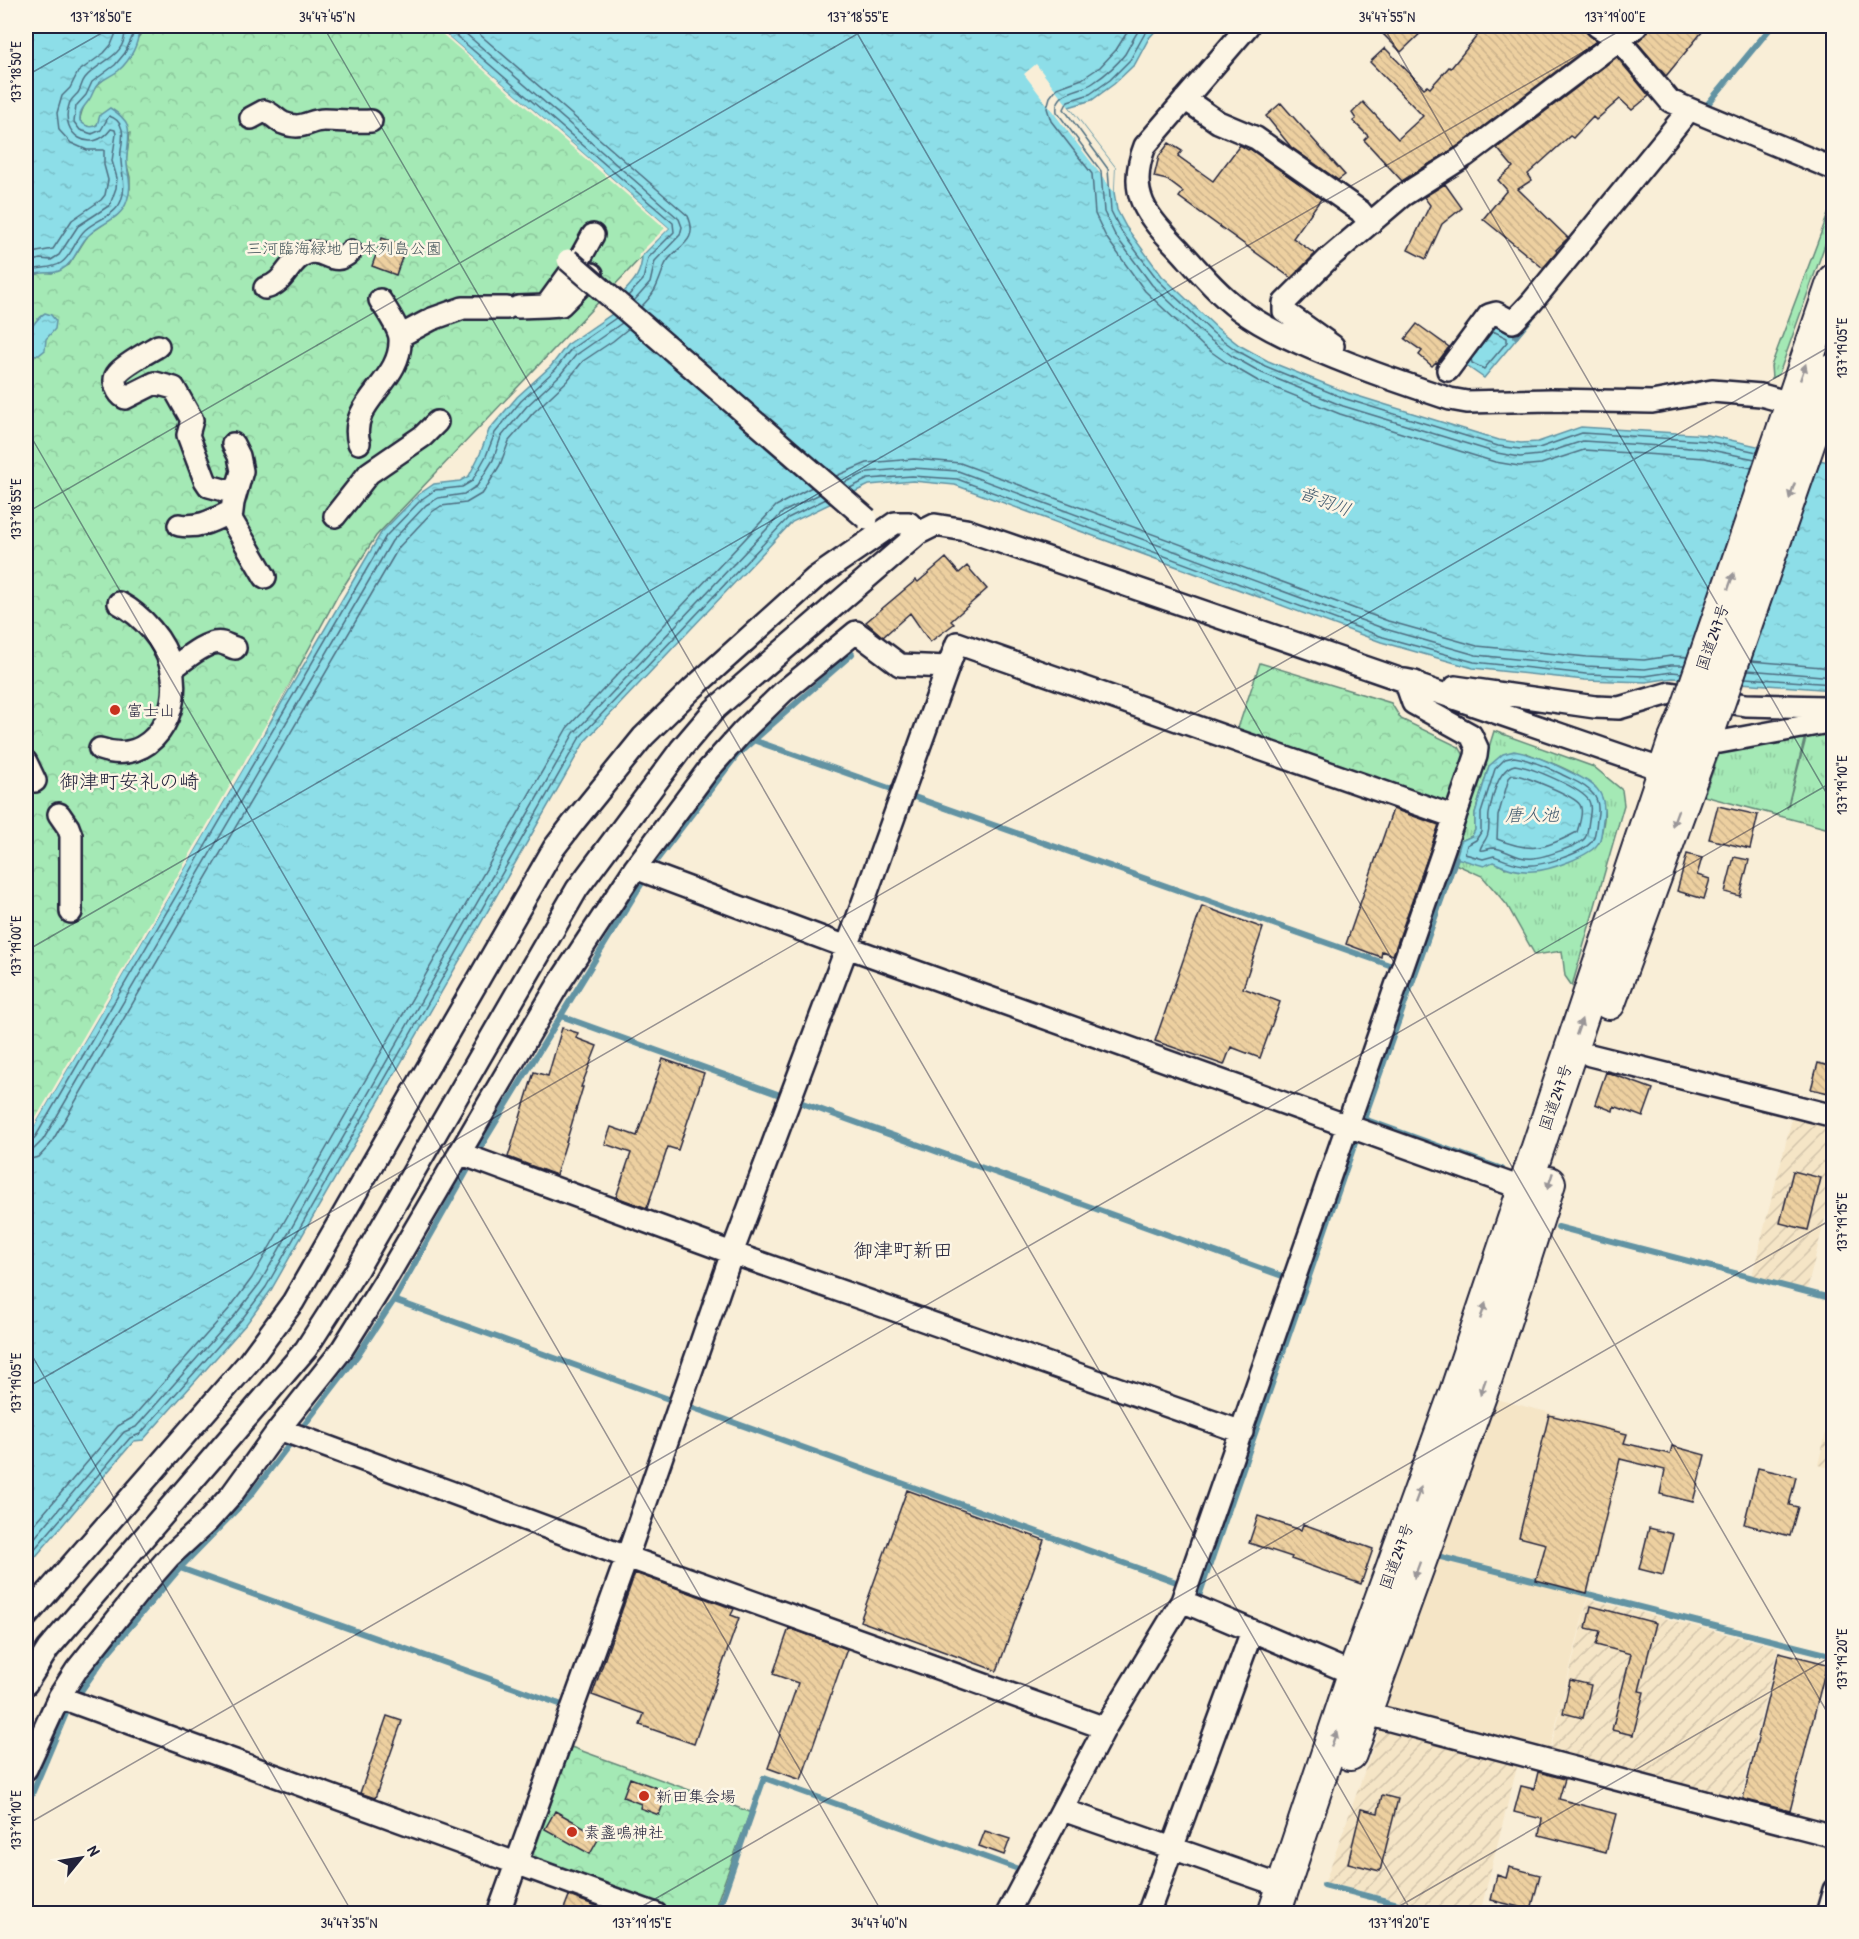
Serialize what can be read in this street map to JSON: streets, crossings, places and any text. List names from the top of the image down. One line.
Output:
{"streets":{"highway":["国道247号"]},"districts":["御津町安礼の崎","御津町新田"],"water":["音羽川","唐人池"],"parks":["三河臨海緑地 日本列島公園"],"places":["富士山","新田集会場","素盞嗚神社"],"north":"top right","coordinates":["137°18'50\"E","34°47'45\"N","137°18'55\"E","34°47'55\"N","137°19'00\"E","137°19'05\"E","137°19'10\"E","137°19'15\"E","137°19'20\"E","34°47'35\"N","34°47'40\"N"]}
